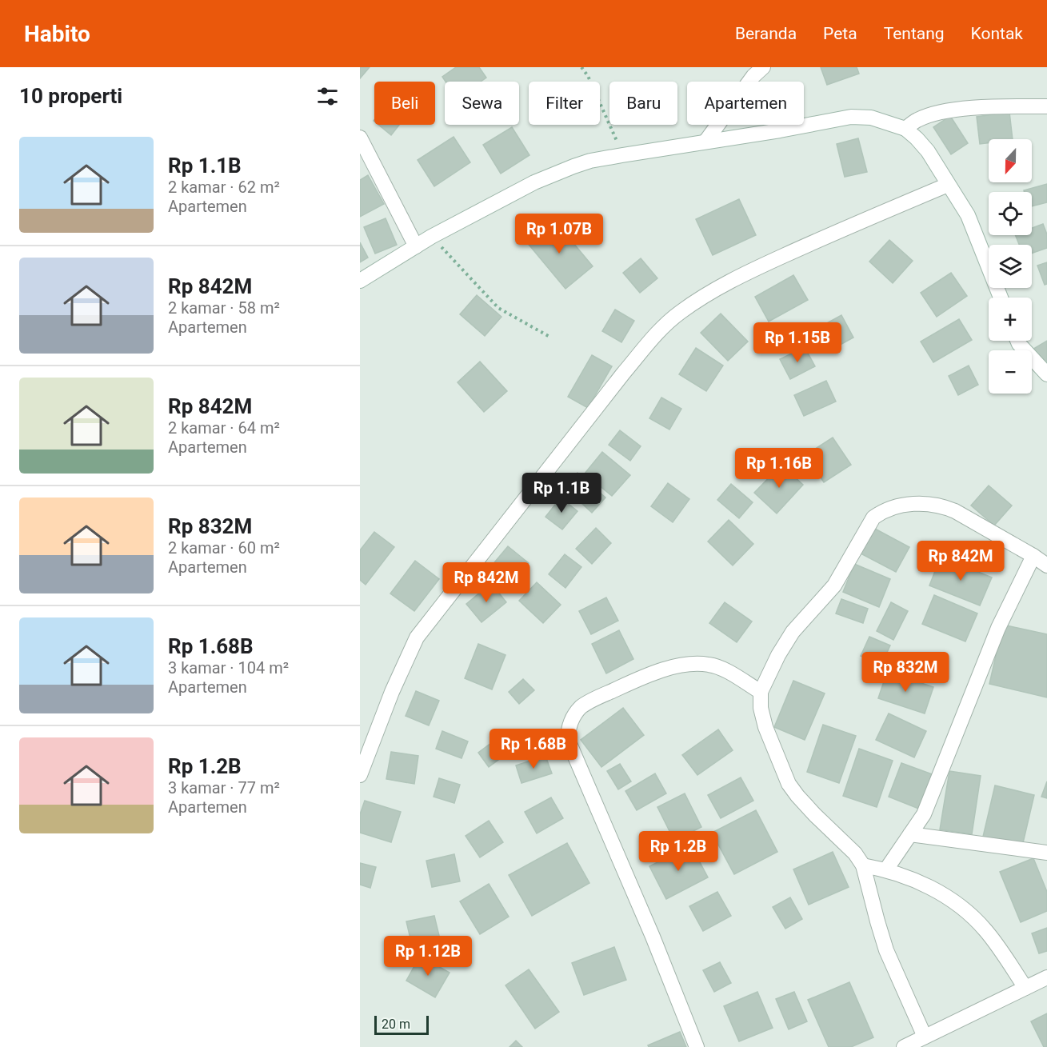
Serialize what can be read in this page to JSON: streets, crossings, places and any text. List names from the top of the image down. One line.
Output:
{"scale_bar":"20 m","north":"bottom","page":{"header":"Habito","nav":["Beranda","Peta","Tentang","Kontak"],"heading":"10 properti","chip":["Beli","Sewa","Filter","Baru","Apartemen"],"list":[{"name":"Rp 1.1B","note":"2 kamar · 62 m² · Apartemen"},{"name":"Rp 842M","note":"2 kamar · 58 m² · Apartemen"},{"name":"Rp 842M","note":"2 kamar · 64 m² · Apartemen"},{"name":"Rp 832M","note":"2 kamar · 60 m² · Apartemen"},{"name":"Rp 1.68B","note":"3 kamar · 104 m² · Apartemen"},{"name":"Rp 1.2B","note":"3 kamar · 77 m² · Apartemen"}],"map_buttons":["+","−"],"price":["Rp 1.07B","Rp 1.15B","Rp 1.16B","Rp 1.1B","Rp 842M","Rp 842M","Rp 832M","Rp 1.68B","Rp 1.2B","Rp 1.12B"],"scale":"20 m"}}
